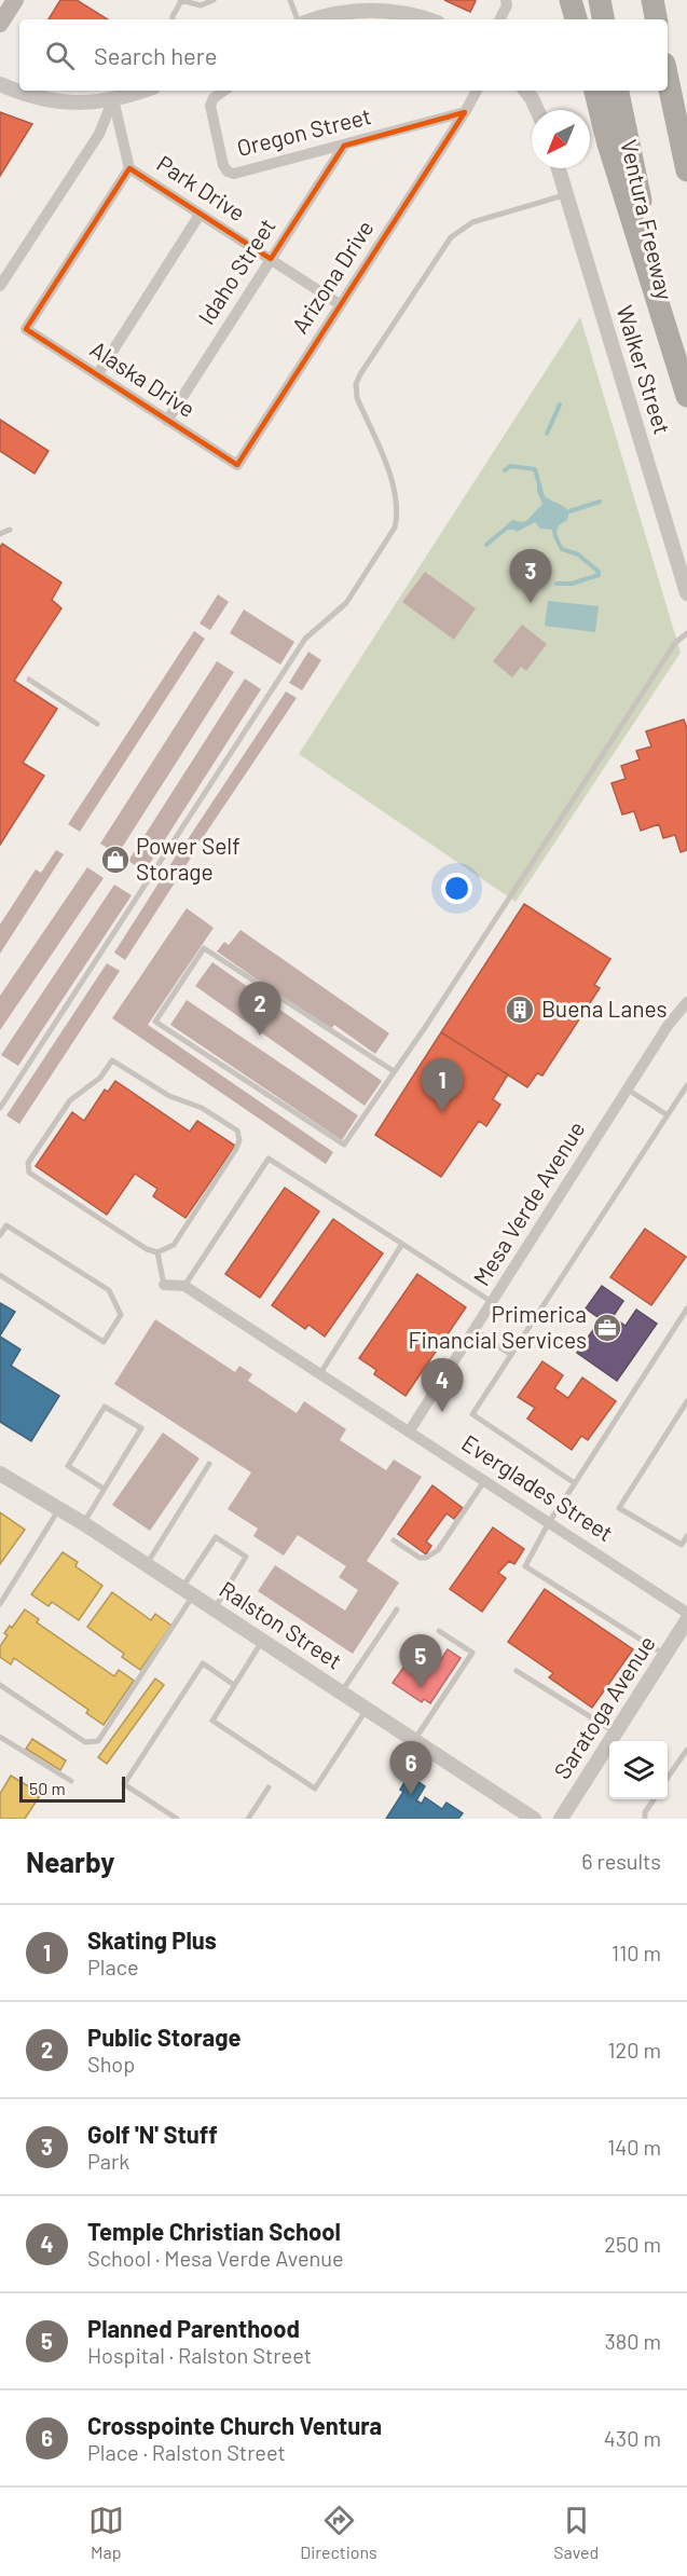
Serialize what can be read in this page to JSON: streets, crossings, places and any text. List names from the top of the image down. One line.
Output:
{"streets":{"highway":["Ventura Freeway"],"street":["Oregon Street","Park Drive","Idaho Street","Arizona Drive","Walker Street","Alaska Drive","Mesa Verde Avenue","Everglades Street","Ralston Street","Saratoga Avenue"]},"crossings":[["Oregon Street","Idaho Street"],["Oregon Street","Arizona Drive"],["Park Drive","Idaho Street"],["Park Drive","Arizona Drive"],["Park Drive","Alaska Drive"],["Idaho Street","Alaska Drive"],["Arizona Drive","Alaska Drive"],["Mesa Verde Avenue","Everglades Street"]],"places":{"shop":["Power Self Storage"],"building":["Buena Lanes"],"office":["Primerica Financial Services"]},"scale_bar":"50 m","north":"bottom left","page":{"search":"Search here","pins":["3","2","1","4","5","6"],"scale":"50 m","heading":["Nearby","6 results"],"list":[{"mark":"1","name":"Skating Plus","note":"Place","value":"110 m"},{"mark":"2","name":"Public Storage","note":"Shop","value":"120 m"},{"mark":"3","name":"Golf 'N' Stuff","note":"Park","value":"140 m"},{"mark":"4","name":"Temple Christian School","note":"School · Mesa Verde Avenue","value":"250 m"},{"mark":"5","name":"Planned Parenthood","note":"Hospital · Ralston Street","value":"380 m"},{"mark":"6","name":"Crosspointe Church Ventura","note":"Place · Ralston Street","value":"430 m"}],"nav":["Map","Directions","Saved"]}}
